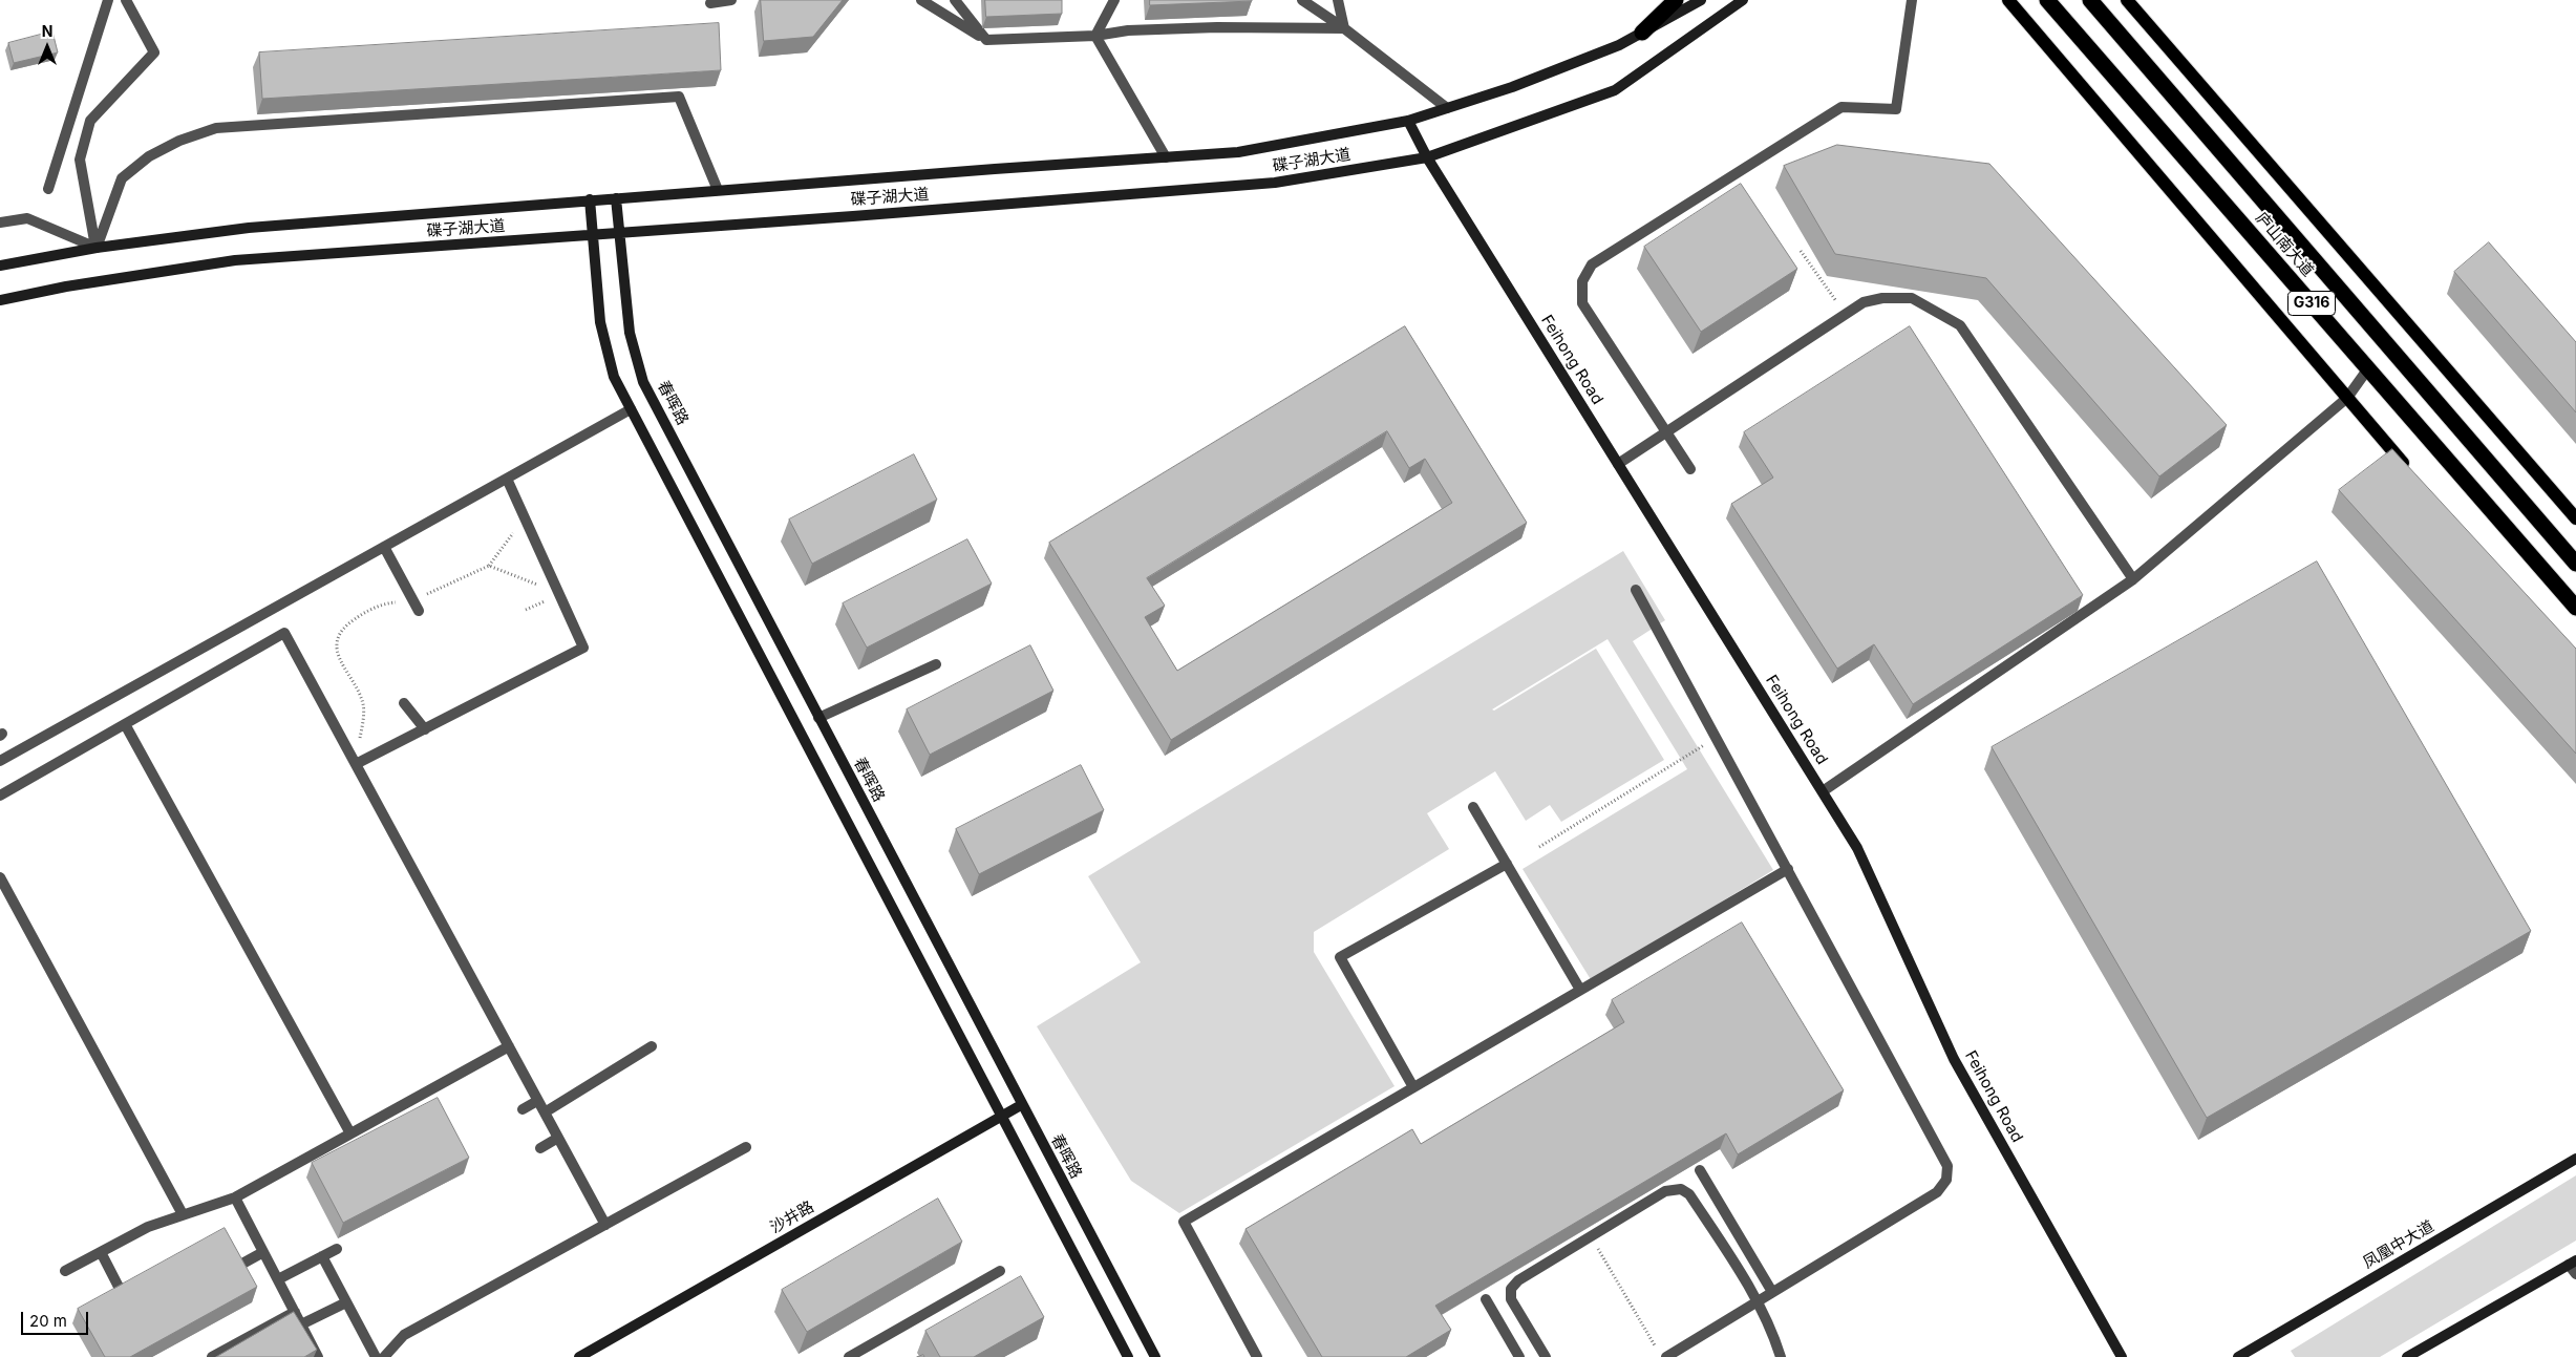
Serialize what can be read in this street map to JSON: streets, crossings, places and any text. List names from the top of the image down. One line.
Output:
{"streets":{"highway":["庐山南大道","G316"],"street":["碟子湖大道","Feihong Road","春晖路","沙井路","凤凰中大道"]},"crossings":[["碟子湖大道","Feihong Road"],["碟子湖大道","春晖路"],["春晖路","沙井路"]],"scale_bar":"20 m","north":"top"}
